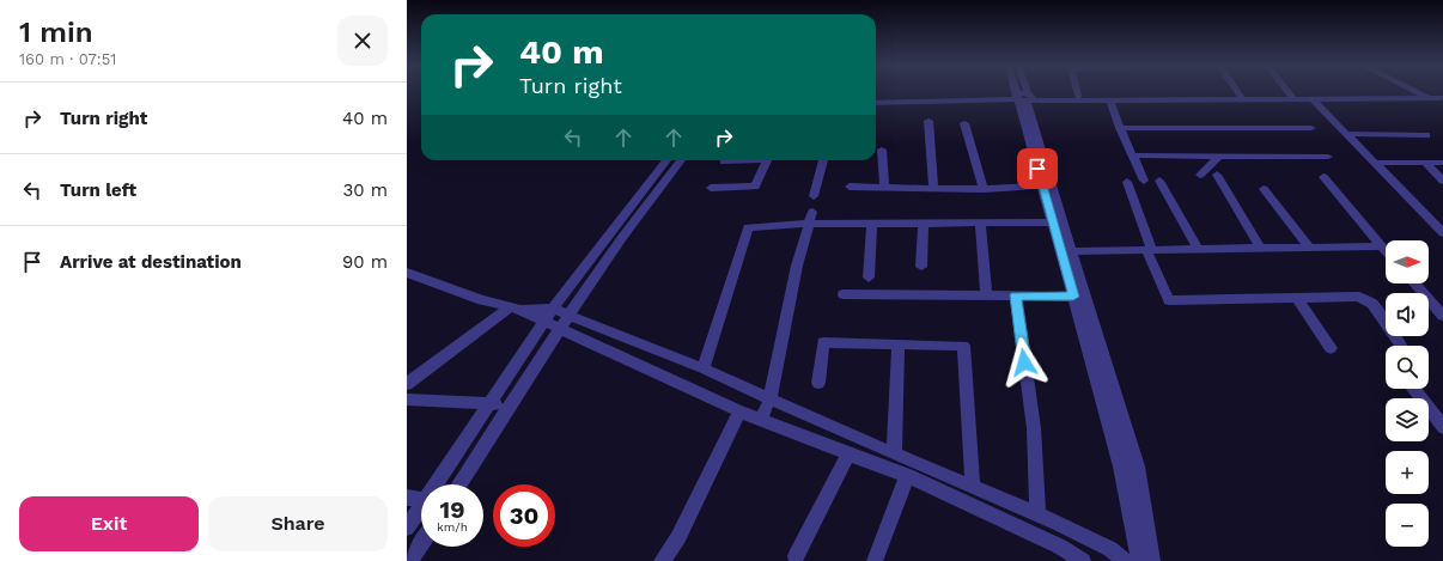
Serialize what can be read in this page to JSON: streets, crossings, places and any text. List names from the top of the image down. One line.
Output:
{"north":"right","page":{"heading":["1 min","160 m · 07:51"],"turn":["40 m","Turn right"],"list":[{"name":"Turn right","value":"40 m"},{"name":"Turn left","value":"30 m"},{"name":"Arrive at destination","value":"90 m"}],"map_buttons":["+","−"],"speed":"19 km/h","limit":"30","buttons":["Exit","Share"]}}
